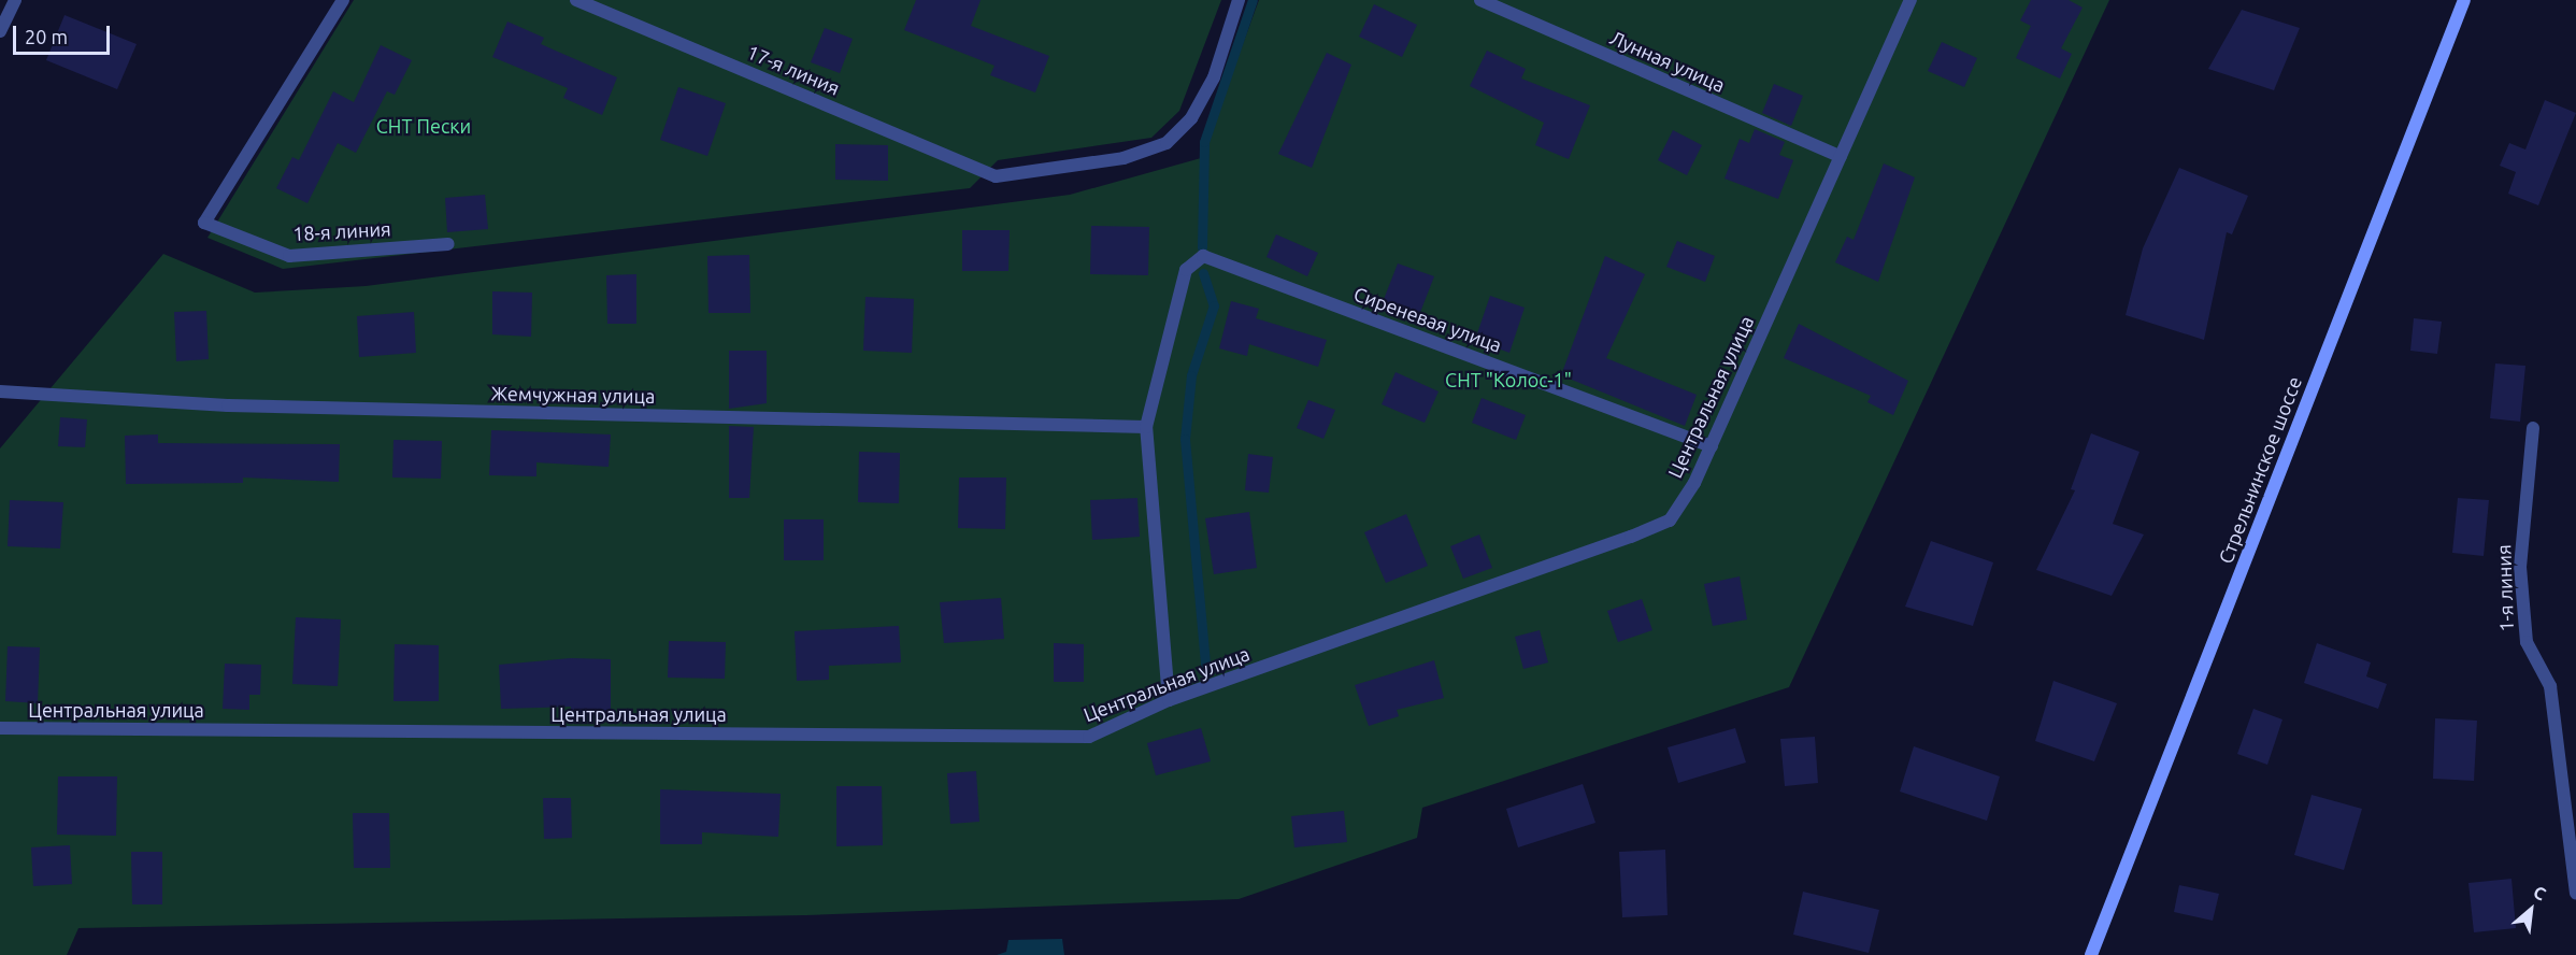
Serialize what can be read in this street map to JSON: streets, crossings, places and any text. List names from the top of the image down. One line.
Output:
{"streets":{"main road":["Стрельнинское шоссе"],"street":["Лунная улица","17-я линия","18-я линия","Сиреневая улица","Жемчужная улица","Центральная улица","1-я линия"]},"crossings":[["Лунная улица","Центральная улица"],["Сиреневая улица","Жемчужная улица"],["Сиреневая улица","Центральная улица"]],"parks":["СНТ Пески","СНТ \"Колос-1\""],"scale_bar":"20 m","north":"top right"}
